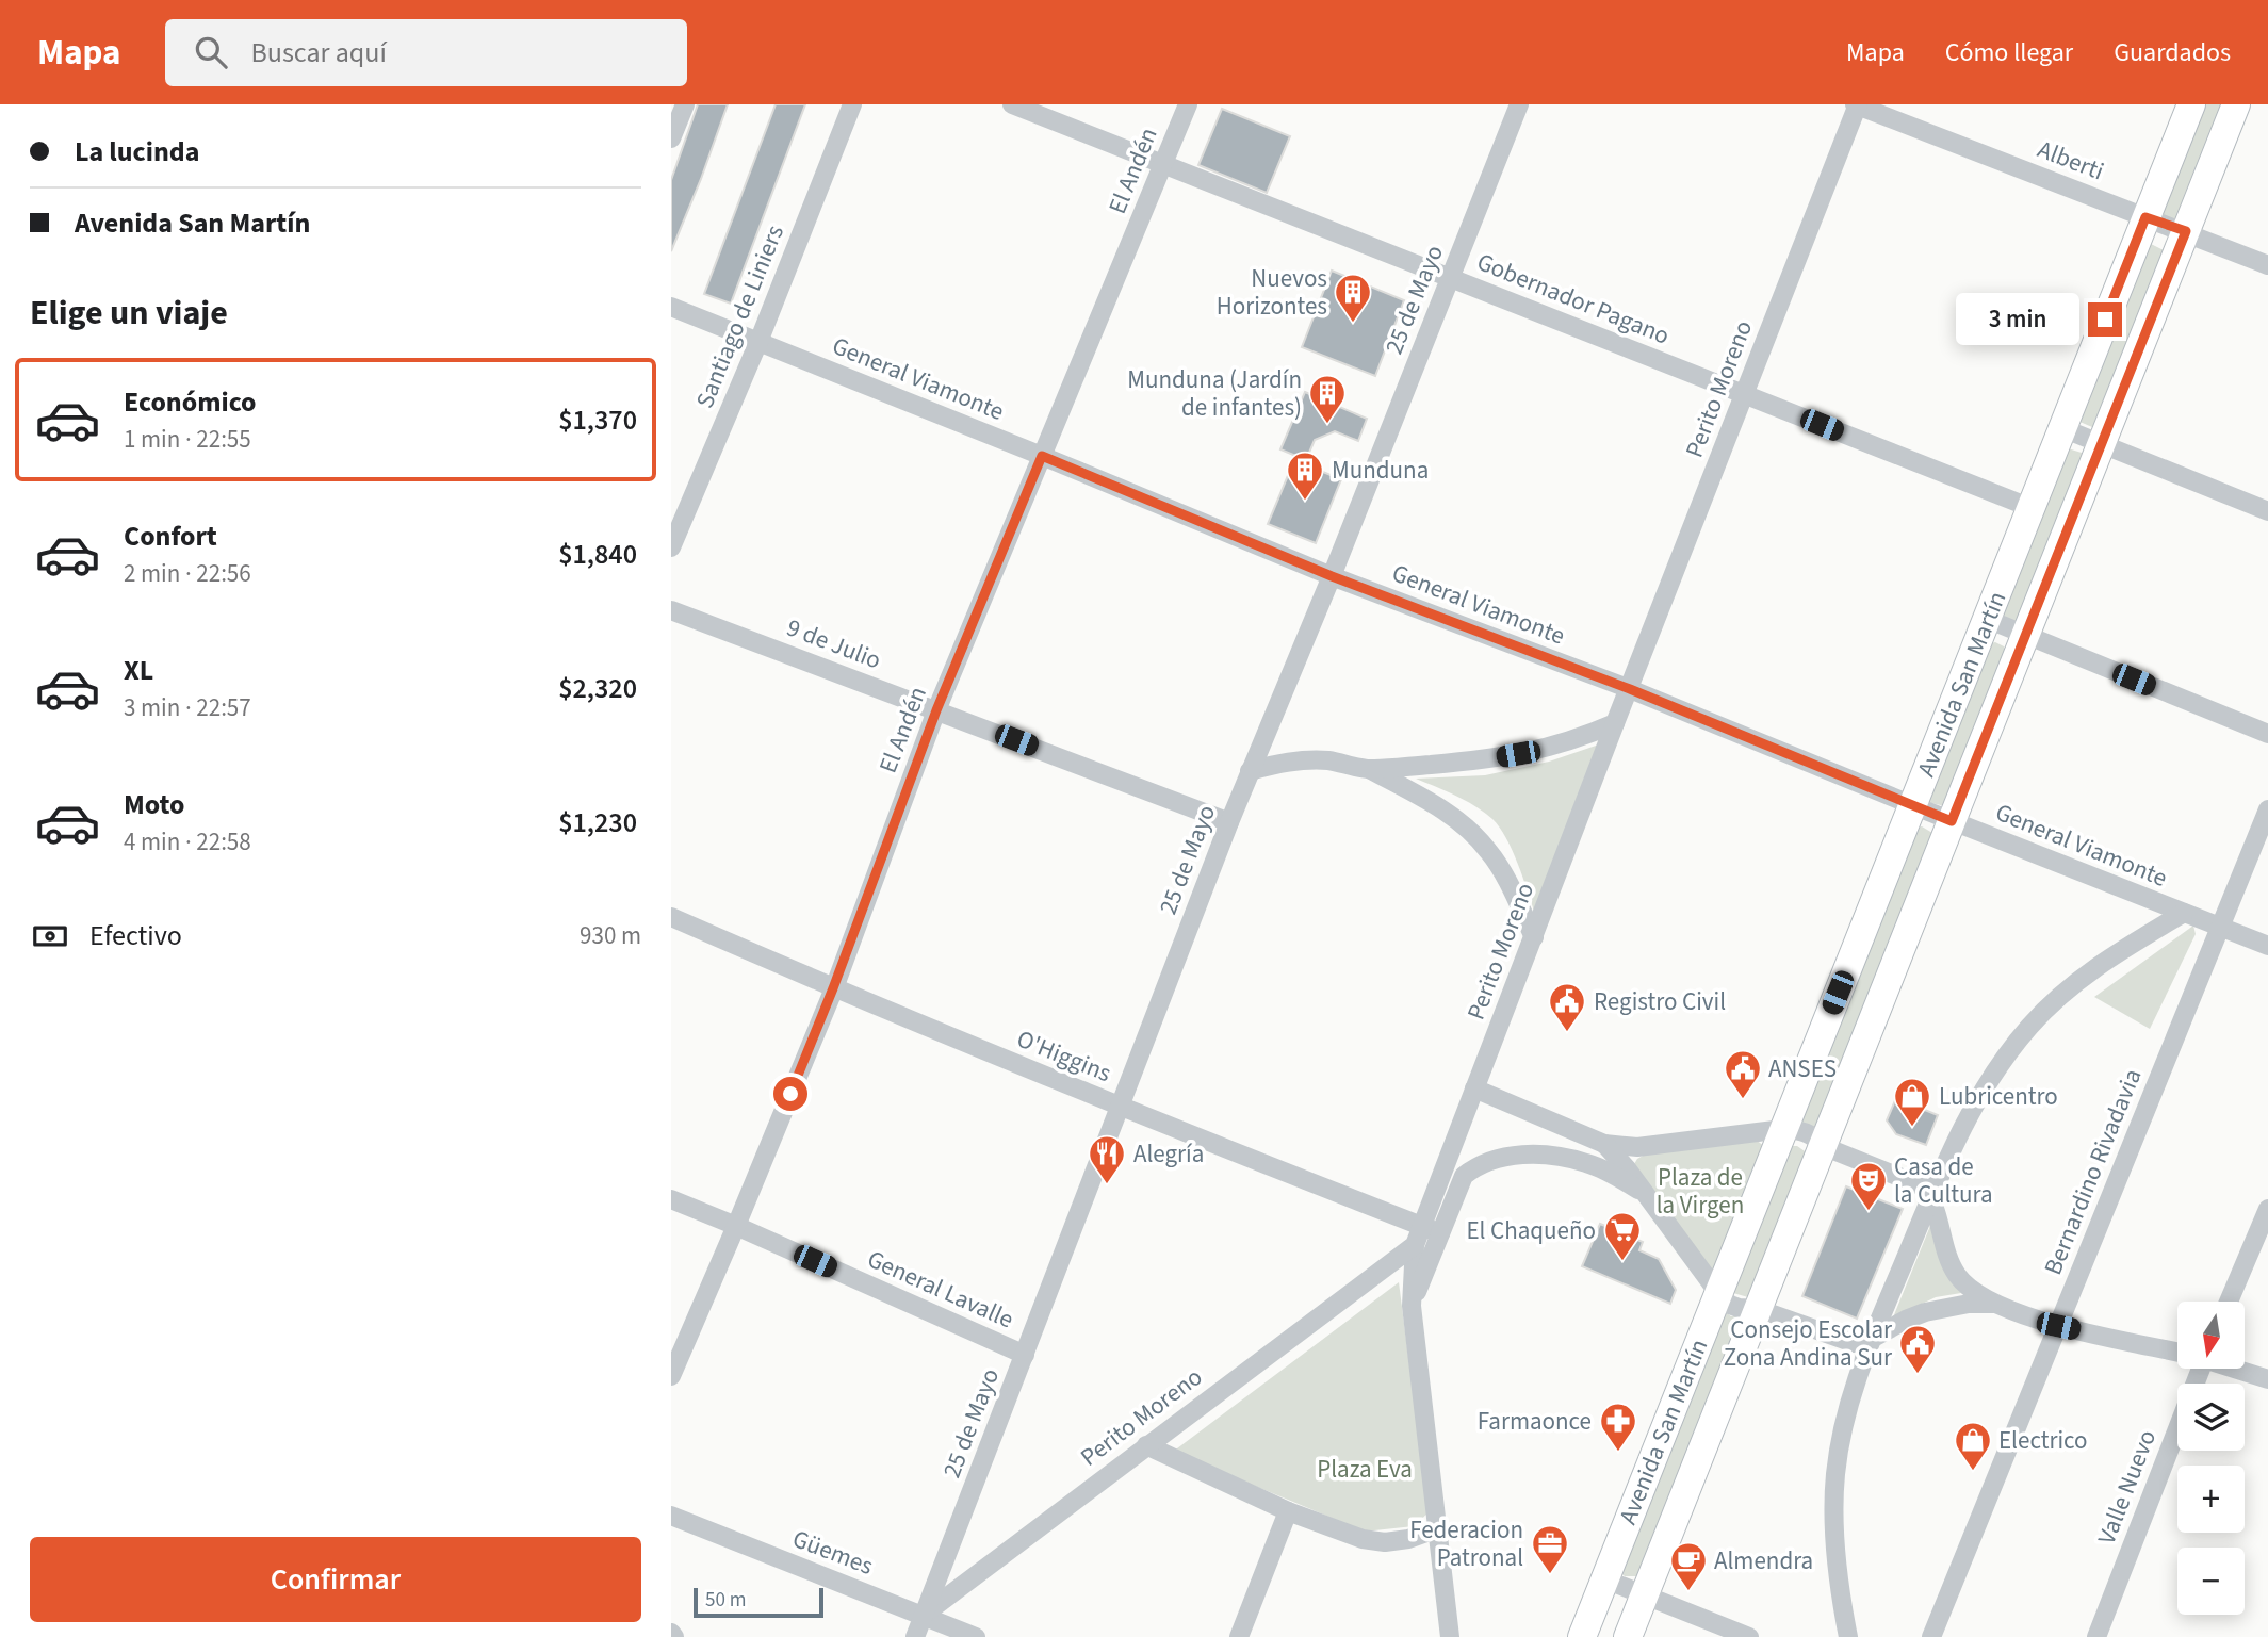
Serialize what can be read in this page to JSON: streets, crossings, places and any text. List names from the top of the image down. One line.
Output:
{"streets":{"main road":["Avenida San Martín"],"street":["Alberti","El Andén","Gobernador Pagano","25 de Mayo","Santiago de Liniers","General Viamonte","Perito Moreno","9 de Julio","O'Higgins","Bernardino Rivadavia","General Lavalle","Valle Nuevo","Güemes"]},"crossings":[["Alberti","Perito Moreno"],["Alberti","Avenida San Martín"],["El Andén","Gobernador Pagano"],["El Andén","General Viamonte"],["El Andén","9 de Julio"],["El Andén","O'Higgins"],["El Andén","General Lavalle"],["Gobernador Pagano","25 de Mayo"],["Gobernador Pagano","Perito Moreno"],["Gobernador Pagano","Avenida San Martín"],["25 de Mayo","General Viamonte"],["25 de Mayo","Perito Moreno"],["25 de Mayo","9 de Julio"],["25 de Mayo","O'Higgins"],["25 de Mayo","General Lavalle"],["25 de Mayo","Güemes"],["Santiago de Liniers","General Viamonte"],["General Viamonte","Perito Moreno"],["General Viamonte","Avenida San Martín"],["General Viamonte","Bernardino Rivadavia"],["Perito Moreno","O'Higgins"],["Perito Moreno","Güemes"]],"parks":["Plaza de la Virgen","Plaza Eva"],"places":{"building":["Nuevos Horizontes","Munduna (Jardín de infantes)","Munduna"],"public building":["Registro Civil","ANSES","Consejo Escolar Zona Andina Sur"],"shop":["Lubricentro","Electrico"],"restaurant":["Alegría"],"theatre":["Casa de la Cultura"],"supermarket":["El Chaqueño"],"pharmacy":["Farmaonce"],"office":["Federacion Patronal"],"cafe":["Almendra"]},"scale_bar":"50 m","north":"bottom","page":{"header":"Mapa","search":"Buscar aquí","nav":["Mapa","Cómo llegar","Guardados"],"banner":["La lucinda","Avenida San Martín"],"heading":"Elige un viaje","bubble":"3 min","list":[{"name":"Económico","note":"1 min · 22:55","value":"$1,370"},{"name":"Confort","note":"2 min · 22:56","value":"$1,840"},{"name":"XL","note":"3 min · 22:57","value":"$2,320"},{"name":"Moto","note":"4 min · 22:58","value":"$1,230"}],"pay":["Efectivo","930 m"],"map_buttons":["+","−"],"buttons":"Confirmar","scale":"50 m"}}
